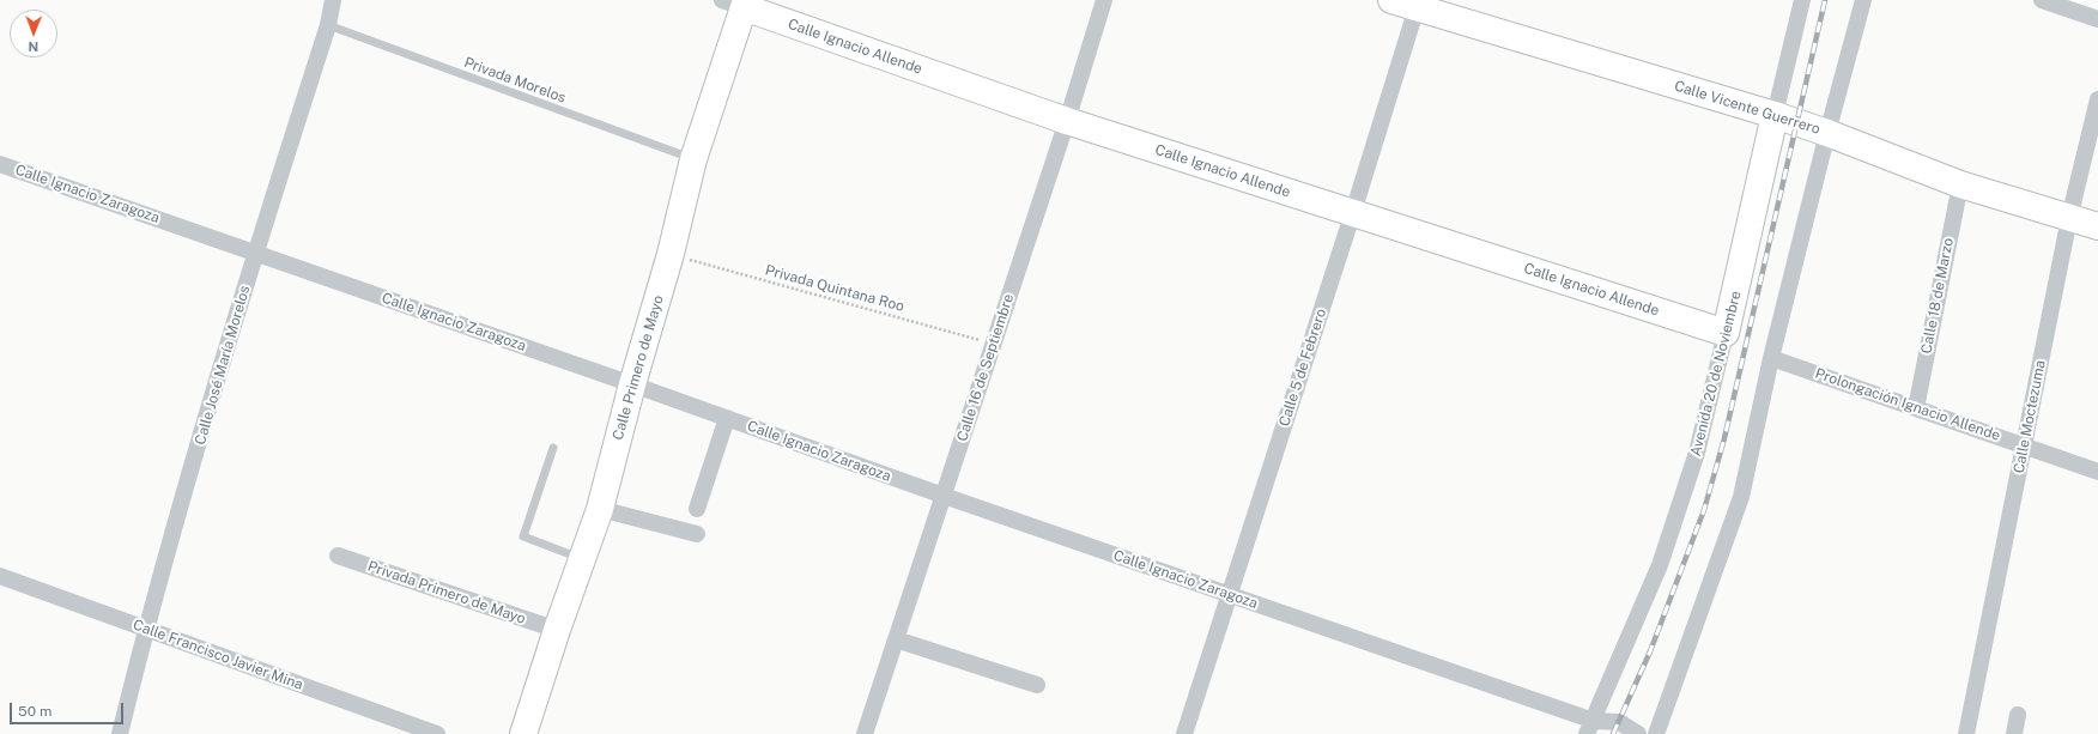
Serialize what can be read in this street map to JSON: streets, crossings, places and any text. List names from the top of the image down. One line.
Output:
{"streets":{"main road":["Calle Ignacio Allende","Calle Vicente Guerrero","Calle Primero de Mayo","Avenida 20 de Noviembre"],"street":["Calle Ignacio Zaragoza","Calle 18 de Marzo","Calle José María Morelos","Calle 16 de Septiembre","Calle 5 de Febrero","Prolongación Ignacio Allende","Calle Moctezuma","Privada Primero de Mayo","Calle Francisco Javier Mina"],"lane":["Privada Morelos"],"path":["Privada Quintana Roo"]},"crossings":[["Calle Ignacio Allende","Calle Primero de Mayo"],["Calle Ignacio Allende","Calle 16 de Septiembre"],["Calle Ignacio Allende","Calle 5 de Febrero"],["Calle Ignacio Allende","Avenida 20 de Noviembre"],["Privada Morelos","Calle José María Morelos"],["Privada Morelos","Calle Primero de Mayo"],["Calle Vicente Guerrero","Calle 18 de Marzo"],["Calle Vicente Guerrero","Calle 5 de Febrero"],["Calle Vicente Guerrero","Avenida 20 de Noviembre"],["Calle Vicente Guerrero","Calle Moctezuma"],["Calle Ignacio Zaragoza","Calle José María Morelos"],["Calle Ignacio Zaragoza","Calle Primero de Mayo"],["Calle Ignacio Zaragoza","Calle 16 de Septiembre"],["Calle Ignacio Zaragoza","Calle 5 de Febrero"],["Calle Ignacio Zaragoza","Avenida 20 de Noviembre"],["Privada Quintana Roo","Calle Primero de Mayo"],["Privada Quintana Roo","Calle 16 de Septiembre"],["Calle 18 de Marzo","Prolongación Ignacio Allende"],["Calle José María Morelos","Calle Francisco Javier Mina"],["Calle Primero de Mayo","Privada Primero de Mayo"],["Prolongación Ignacio Allende","Calle Moctezuma"]],"scale_bar":"50 m","north":"bottom"}
